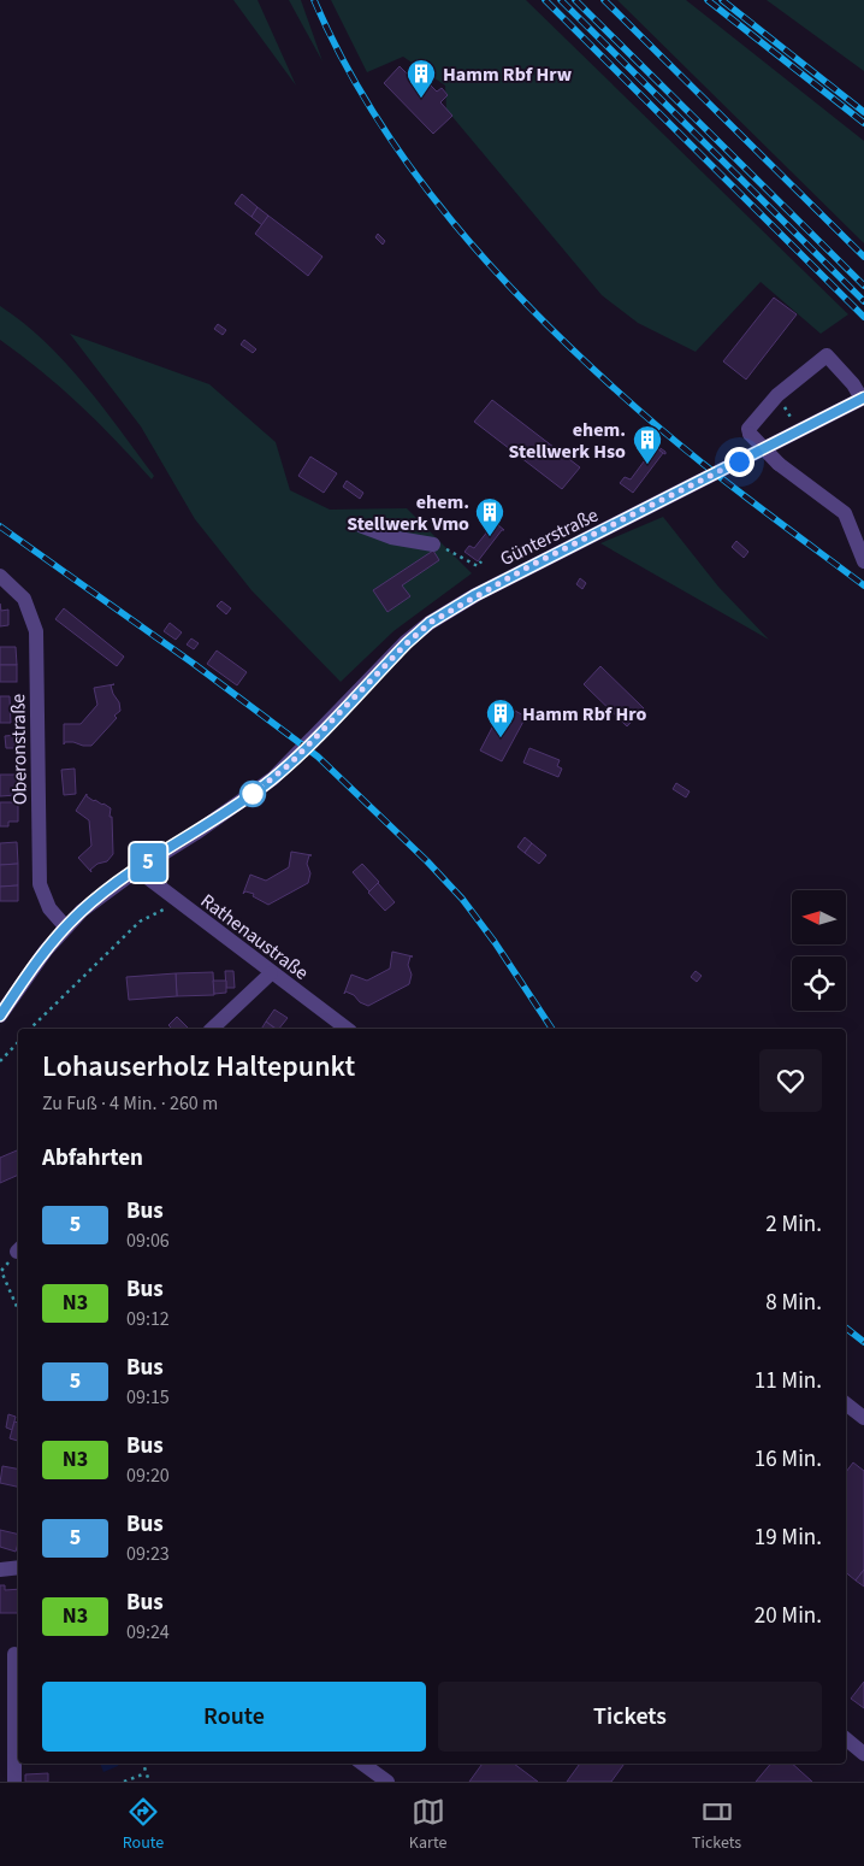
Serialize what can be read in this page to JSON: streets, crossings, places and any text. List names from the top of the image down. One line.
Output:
{"streets":{"street":["Günterstraße","Oberonstraße","Rathenaustraße"]},"crossings":[["Günterstraße","Oberonstraße"],["Günterstraße","Rathenaustraße"]],"places":{"building":["Hamm Rbf Hrw","ehem. Stellwerk Hso","ehem. Stellwerk Vmo","Hamm Rbf Hro"]},"lines":["bus line 5"],"north":"left","page":{"on_map":"5","heading":[["Lohauserholz Haltepunkt","Zu Fuß · 4 Min. · 260 m"],"Abfahrten"],"list":[{"mark":"5","name":"Bus","note":"09:06","value":"2 Min."},{"mark":"N3","name":"Bus","note":"09:12","value":"8 Min."},{"mark":"5","name":"Bus","note":"09:15","value":"11 Min."},{"mark":"N3","name":"Bus","note":"09:20","value":"16 Min."},{"mark":"5","name":"Bus","note":"09:23","value":"19 Min."},{"mark":"N3","name":"Bus","note":"09:24","value":"20 Min."}],"buttons":["Route","Tickets"],"tabs":["Route","Karte","Tickets"]}}
